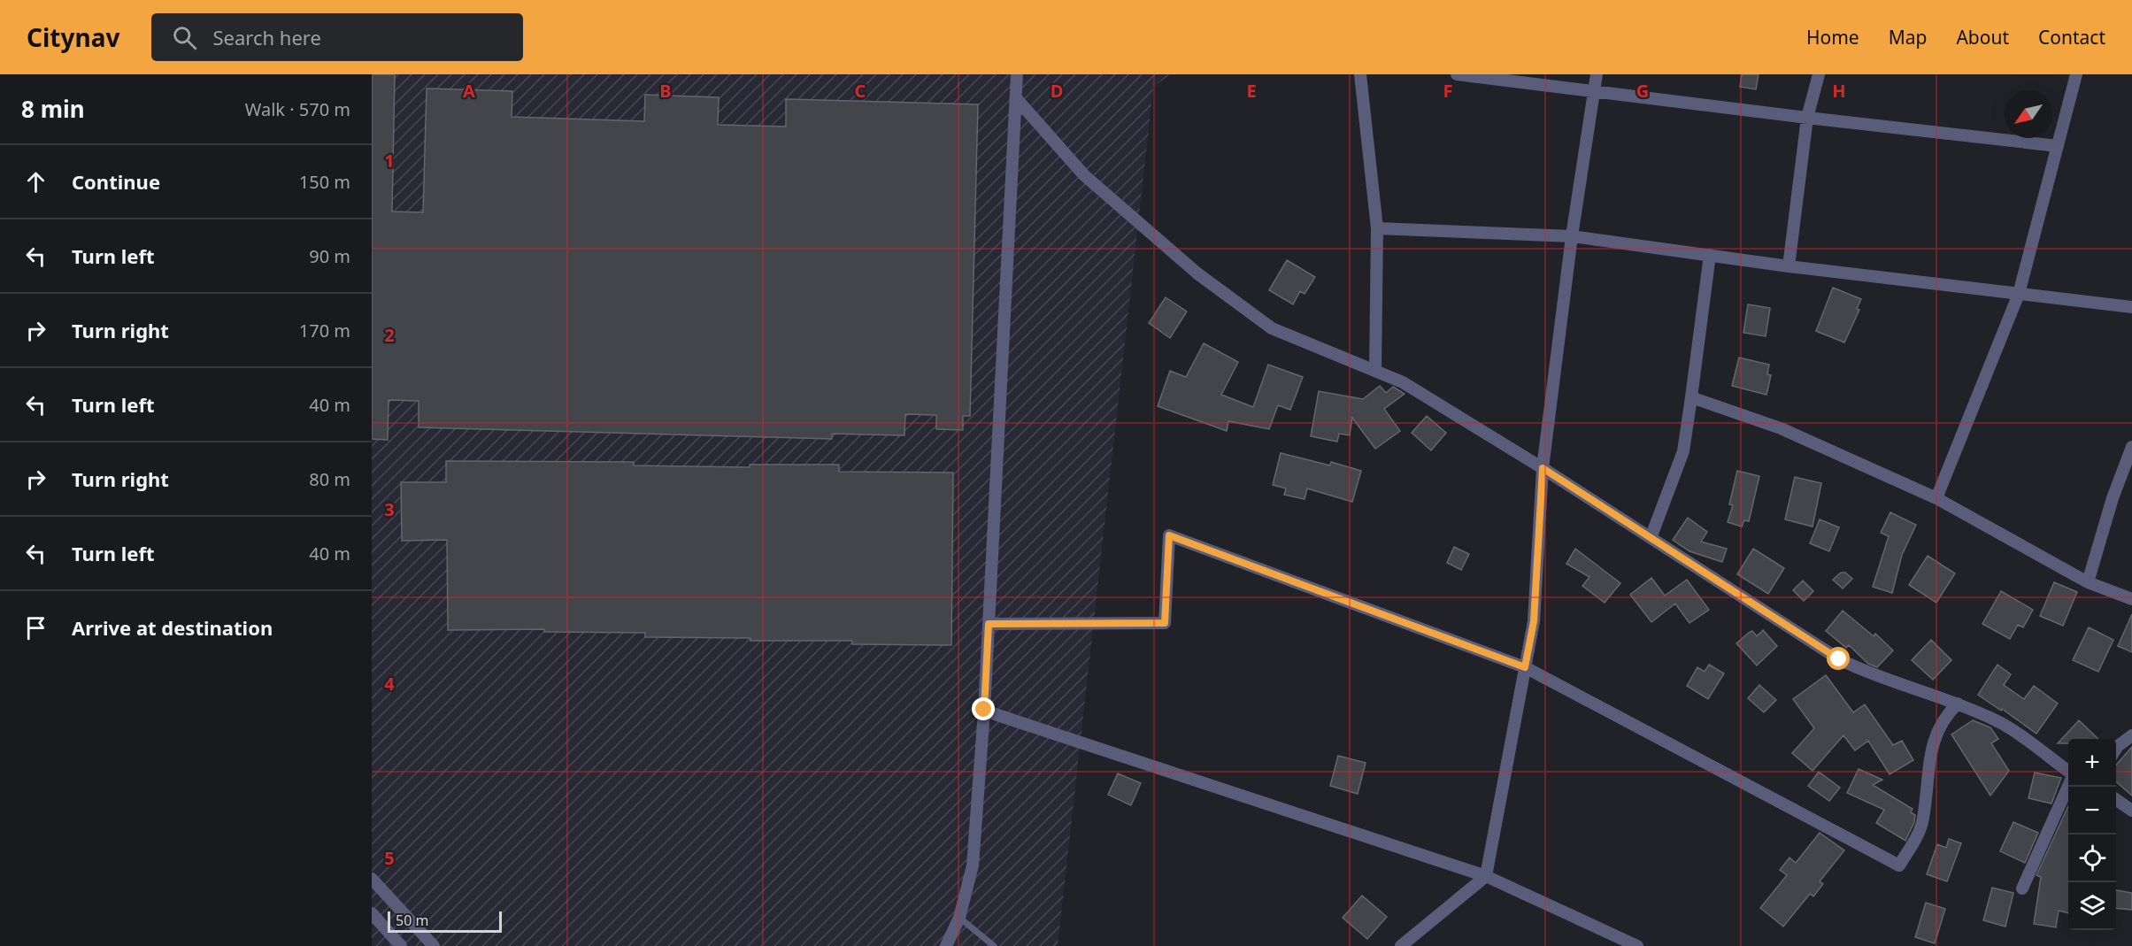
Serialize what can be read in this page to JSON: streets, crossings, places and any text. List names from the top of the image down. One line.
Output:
{"scale_bar":"50 m","north":"bottom left","page":{"header":"Citynav","search":"Search here","nav":["Home","Map","About","Contact"],"heading":["8 min","Walk · 570 m"],"list":[["Continue","150 m"],["Turn left","90 m"],["Turn right","170 m"],["Turn left","40 m"],["Turn right","80 m"],["Turn left","40 m"],"Arrive at destination"],"map_buttons":["+","−"],"scale":"50 m"},"grid":{"columns":["A","B","C","D","E","F","G","H"],"rows":["1","2","3","4","5"]}}
